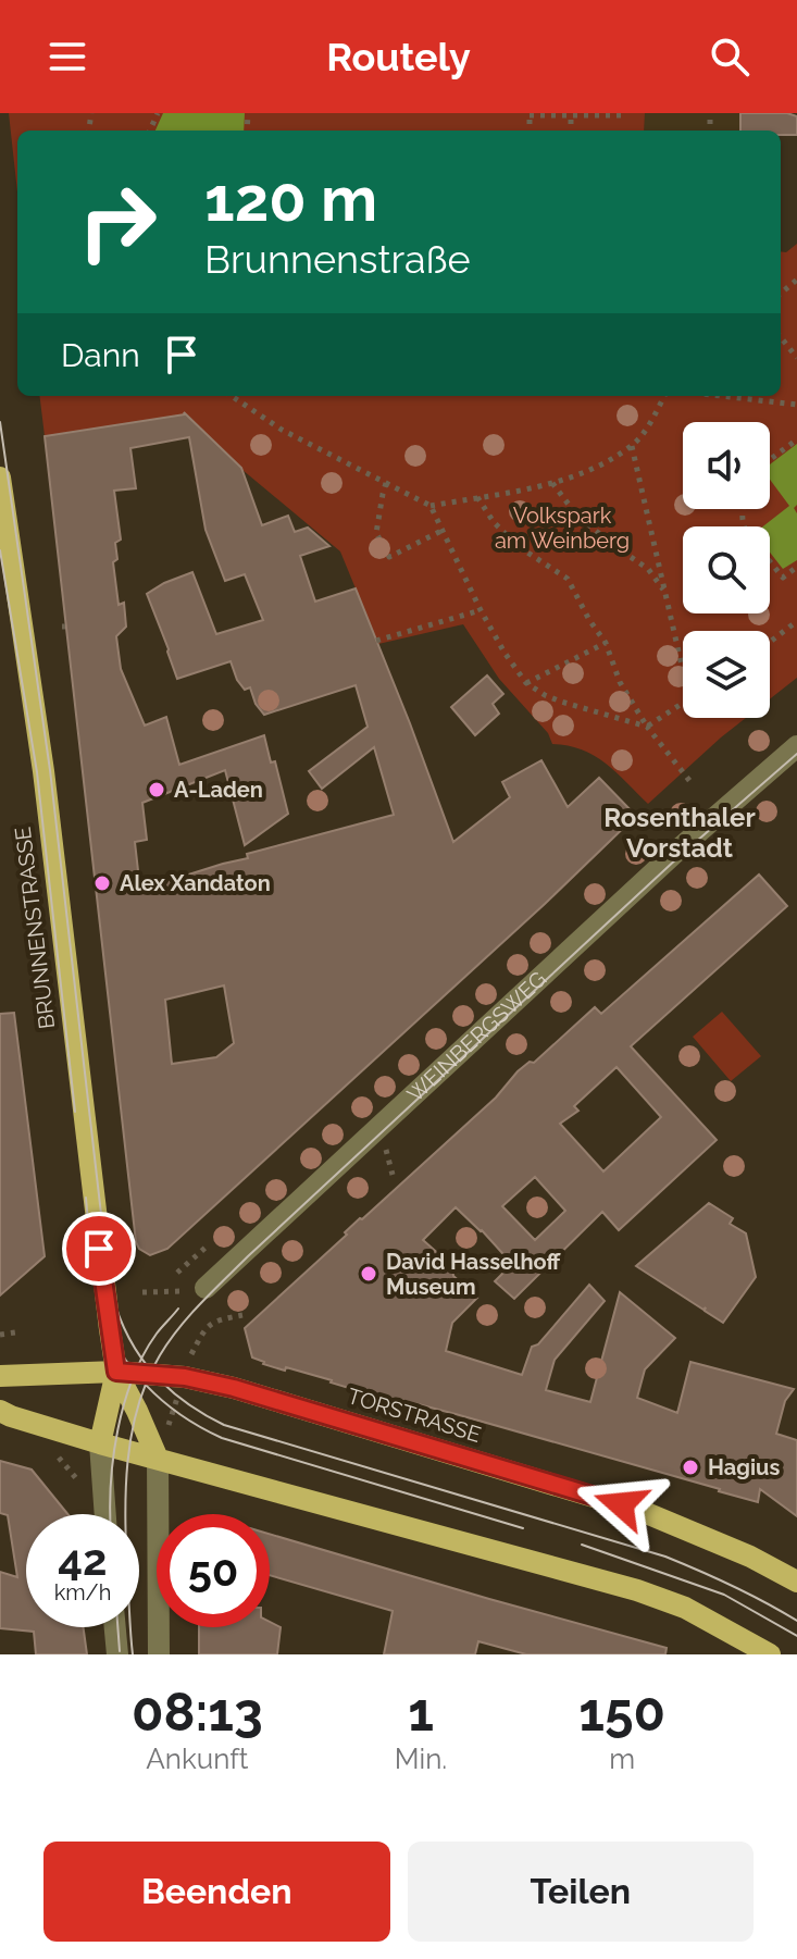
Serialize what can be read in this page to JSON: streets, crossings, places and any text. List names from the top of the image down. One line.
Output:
{"streets":{"main road":["BRUNNENSTRASSE","TORSTRASSE"],"street":["WEINBERGSWEG"]},"crossings":[["BRUNNENSTRASSE","TORSTRASSE"]],"districts":["Rosenthaler Vorstadt"],"parks":["Volkspark am Weinberg"],"places":["A-Laden","Alex Xandaton","David Hasselhoff Museum","Hagius"],"page":{"header":"Routely","turn":["120 m","Brunnenstraße"],"then":"Dann","speed":"42 km/h","limit":"50","eta":["08:13","Ankunft","1","Min.","150","m"],"buttons":["Beenden","Teilen"]}}
